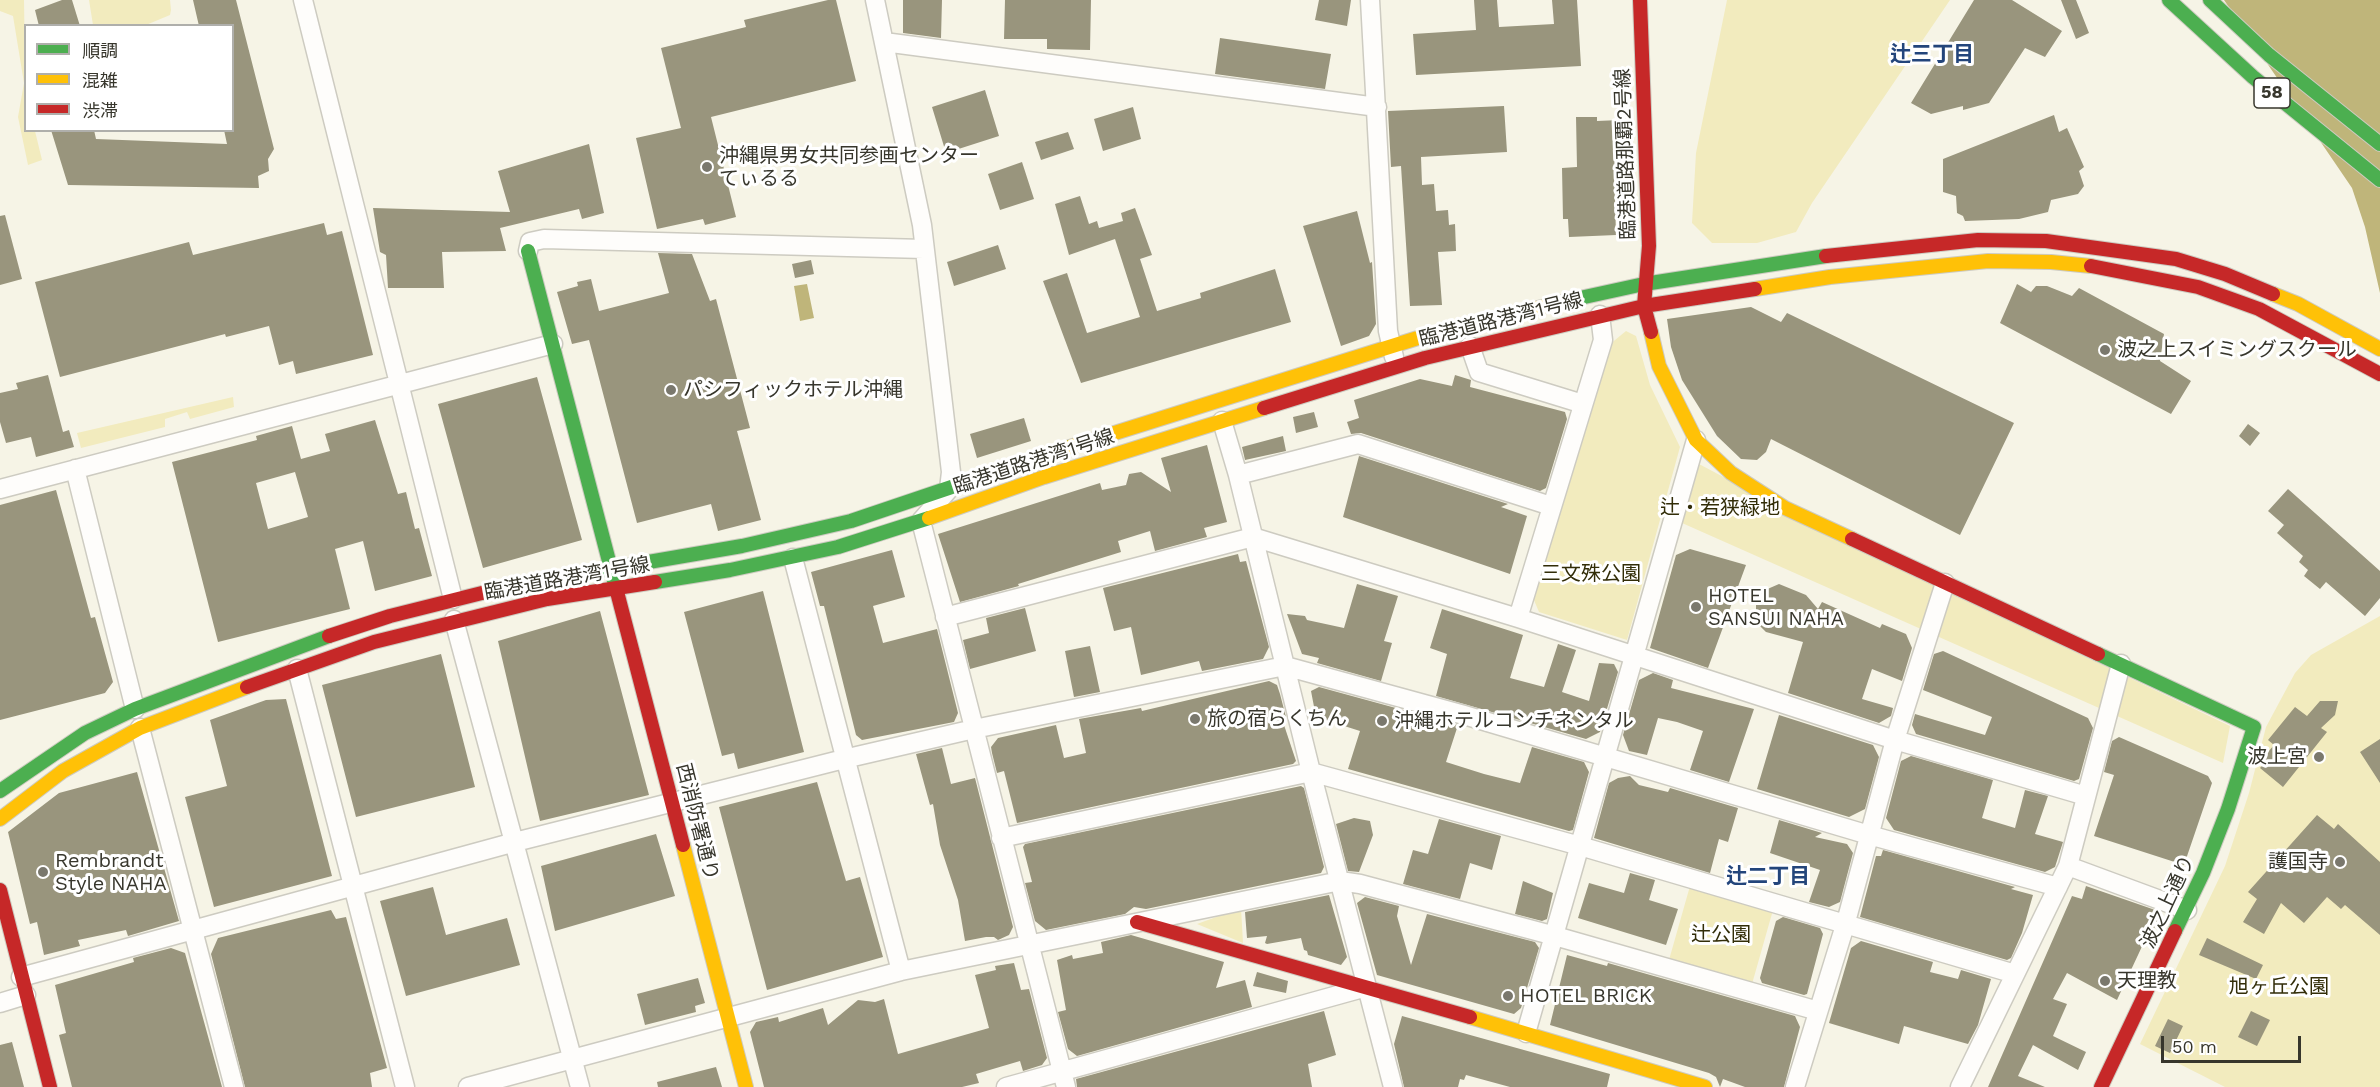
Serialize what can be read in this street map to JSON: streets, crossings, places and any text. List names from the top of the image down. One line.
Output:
{"streets":{"main road":["58","臨港道路那覇2号線","臨港道路港湾1号線","西消防署通り","波之上通り"]},"crossings":[["臨港道路那覇2号線","臨港道路港湾1号線"],["臨港道路那覇2号線","波之上通り"],["臨港道路港湾1号線","西消防署通り"]],"districts":["辻三丁目","辻二丁目"],"parks":["辻・若狭緑地","三文殊公園","辻公園","旭ヶ丘公園"],"places":["沖縄県男女共同参画センター てぃるる","波之上スイミングスクール","パシフィックホテル沖縄","HOTEL SANSUI NAHA","旅の宿らくちん","沖縄ホテルコンチネンタル","波上宮","護国寺","Rembrandt Style NAHA","天理教","HOTEL BRICK"],"legend":["順調","混雑","渋滞"],"scale_bar":"50 m"}
